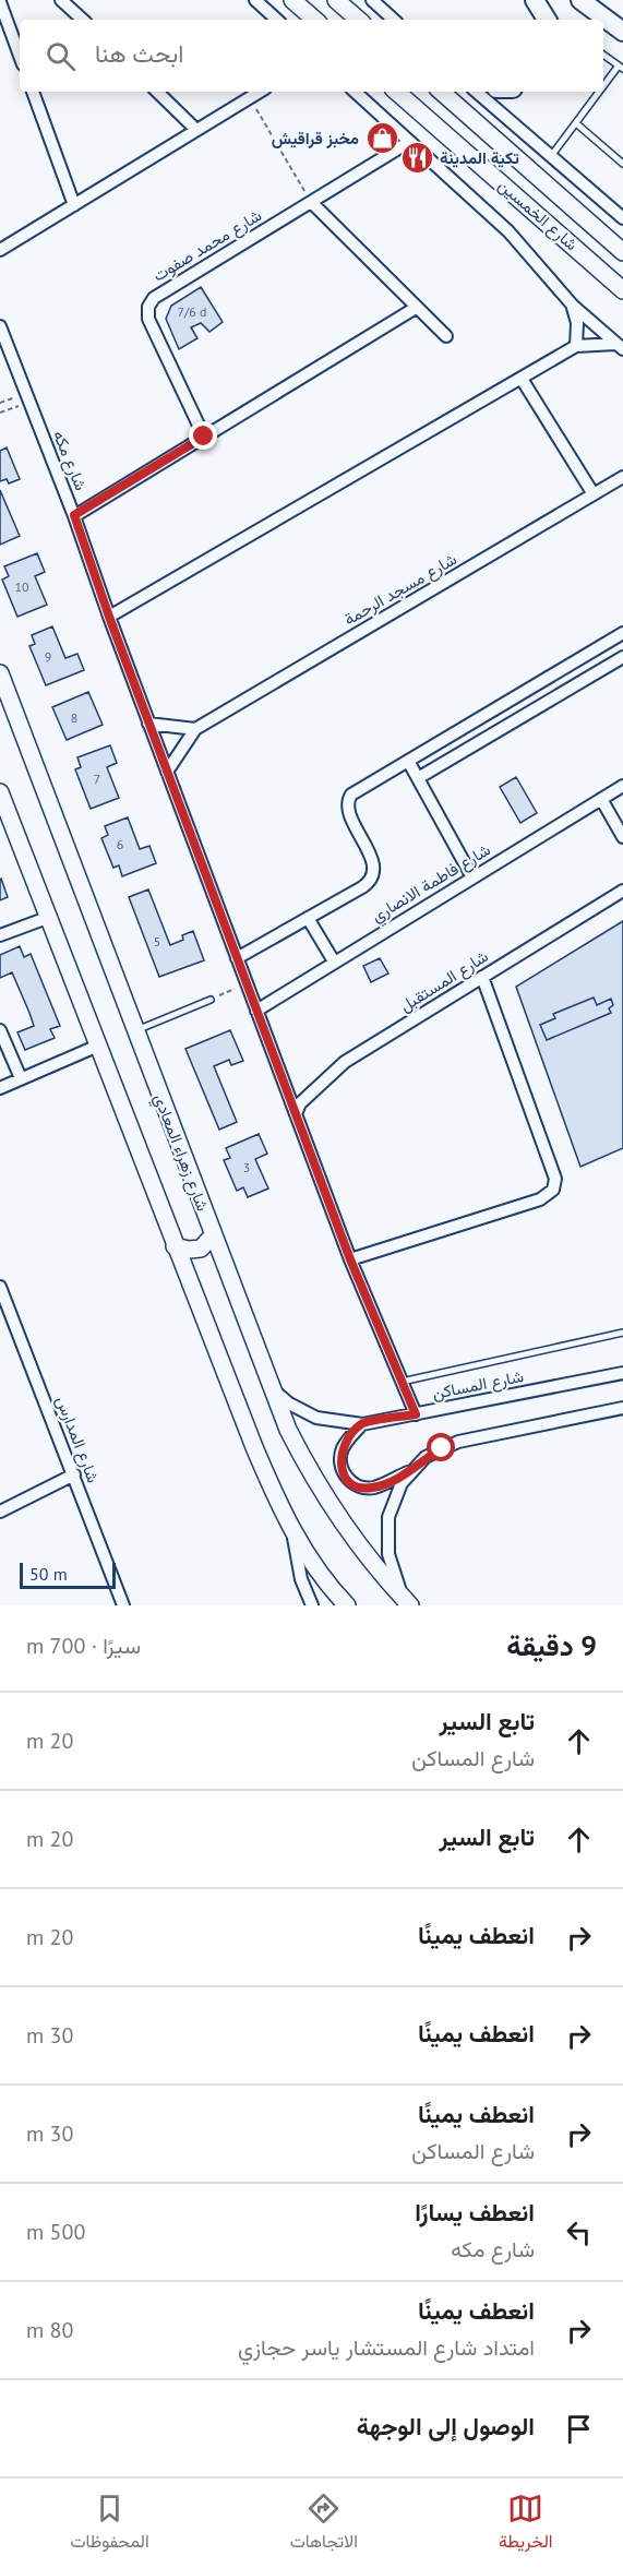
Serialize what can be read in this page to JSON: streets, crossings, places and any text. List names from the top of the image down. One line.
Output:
{"streets":{"main road":["شارع الخمسين","شارع زهراء المعادي"],"street":["شارع محمد صفوت","شارع مكه","شارع مسجد الرحمة","شارع فاطمة الانصاري","شارع المستقبل","شارع المساكن","شارع المدارس"]},"crossings":[["شارع مكه","شارع مسجد الرحمة"],["شارع مكه","شارع فاطمة الانصاري"],["شارع مكه","شارع المستقبل"],["شارع مكه","شارع المساكن"],["شارع زهراء المعادي","شارع المساكن"]],"places":{"shop":["مخبز قراقيش"],"restaurant":["تكية المدينة"]},"house_numbers":["7/6 d","10","9","8","7","6","5","3"],"scale_bar":"50 m","page":{"search":"ابحث هنا","scale":"50 m","heading":["9 دقيقة","سيرًا · 700 m"],"list":[["تابع السير","شارع المساكن","20 m"],["تابع السير","20 m"],["انعطف يمينًا","20 m"],["انعطف يمينًا","30 m"],["انعطف يمينًا","شارع المساكن","30 m"],["انعطف يسارًا","شارع مكه","500 m"],["انعطف يمينًا","امتداد شارع المستشار ياسر حجازي","80 m"],"الوصول إلى الوجهة"],"nav":["الخريطة","الاتجاهات","المحفوظات"]}}
